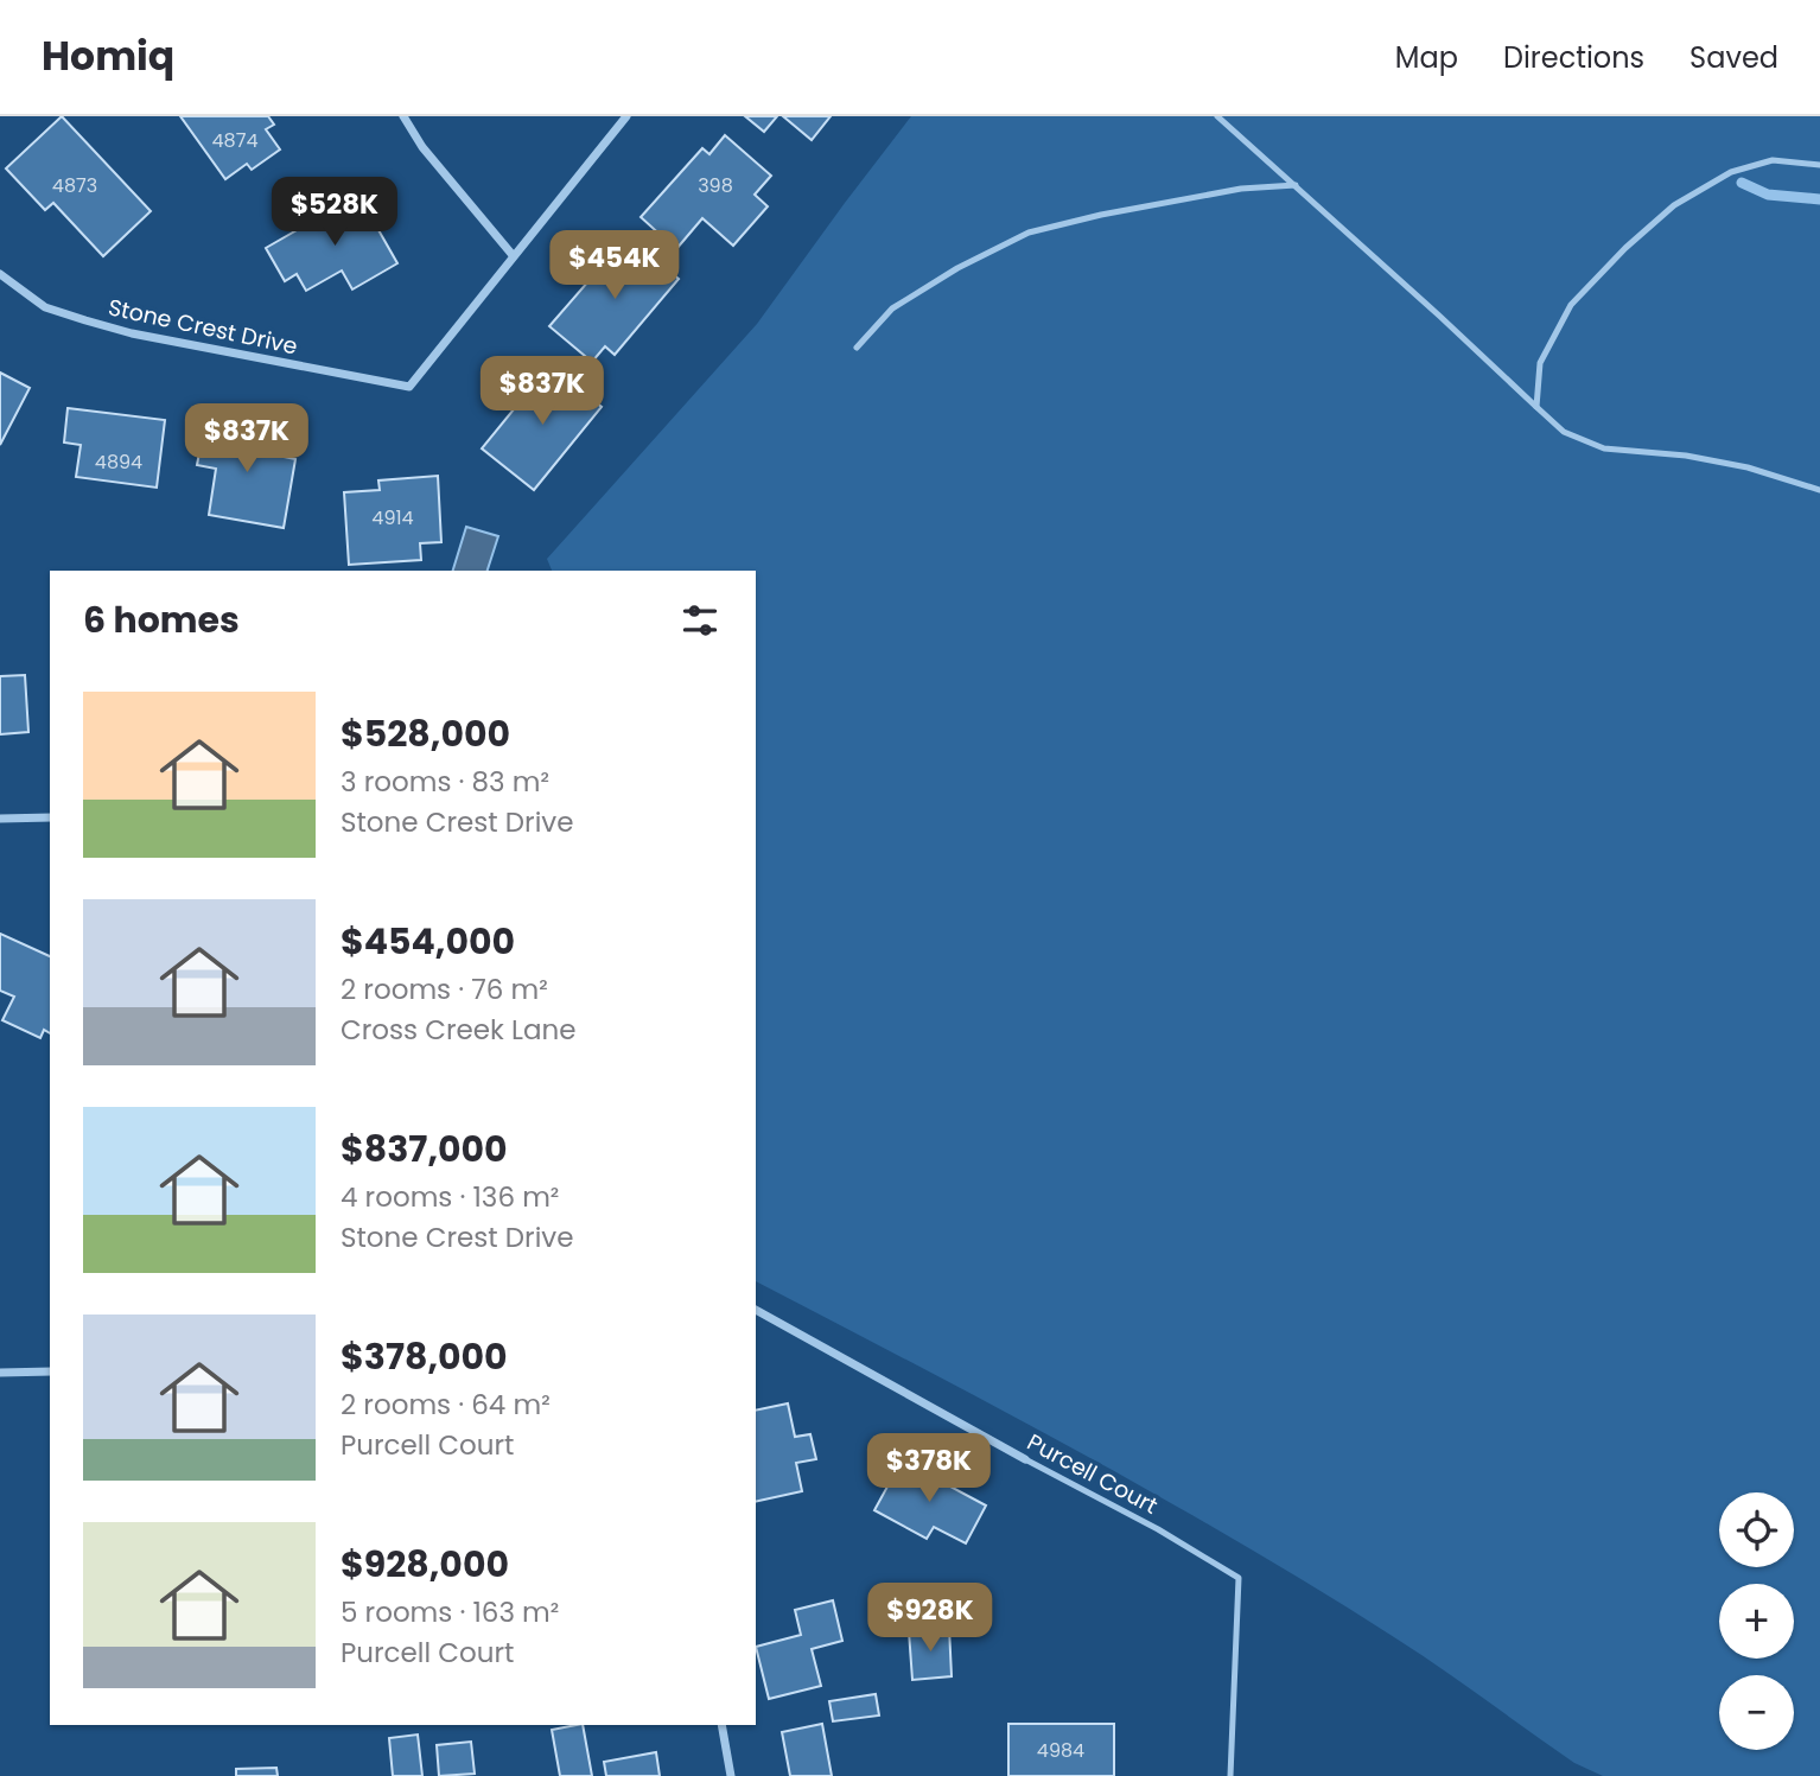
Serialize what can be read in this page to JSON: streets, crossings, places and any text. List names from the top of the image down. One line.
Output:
{"streets":{"street":["Stone Crest Drive","Purcell Court"]},"house_numbers":["4874","4873","398","4894","4914","4984"],"page":{"header":"Homiq","nav":["Map","Directions","Saved"],"price":["$528K","$454K","$837K","$837K","$378K","$928K"],"heading":"6 homes","list":[{"name":"$528,000","note":"3 rooms · 83 m² · Stone Crest Drive"},{"name":"$454,000","note":"2 rooms · 76 m² · Cross Creek Lane"},{"name":"$837,000","note":"4 rooms · 136 m² · Stone Crest Drive"},{"name":"$378,000","note":"2 rooms · 64 m² · Purcell Court"},{"name":"$928,000","note":"5 rooms · 163 m² · Purcell Court"}],"map_buttons":["+","−"]}}
